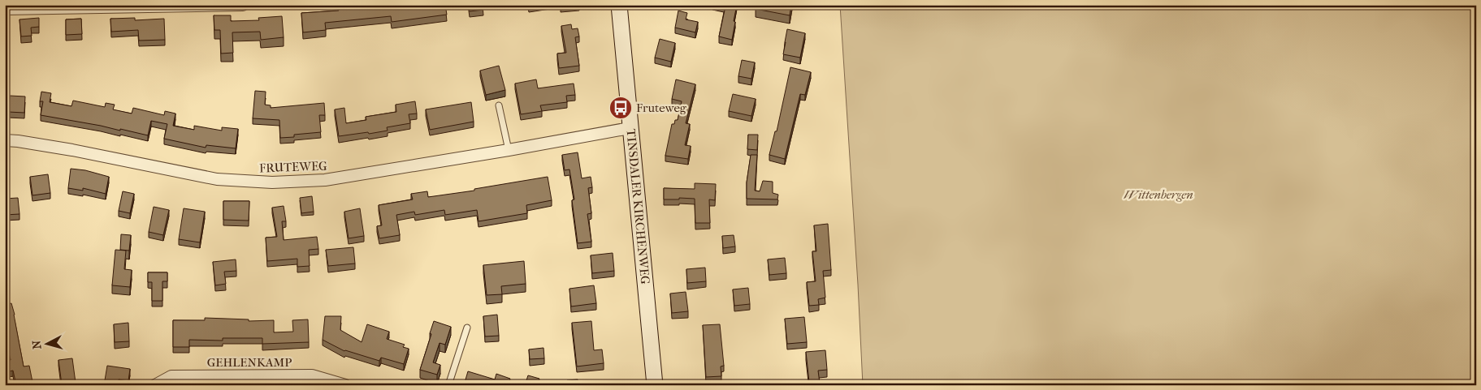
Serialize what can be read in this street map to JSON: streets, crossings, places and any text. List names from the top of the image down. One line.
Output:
{"streets":{"street":["FRUTEWEG","TINSDALER KIRCHENWEG","GEHLENKAMP"]},"crossings":[["FRUTEWEG","TINSDALER KIRCHENWEG"]],"parks":["Wittenbergen"],"places":{"bus stop":["Fruteweg"]},"north":"left"}
